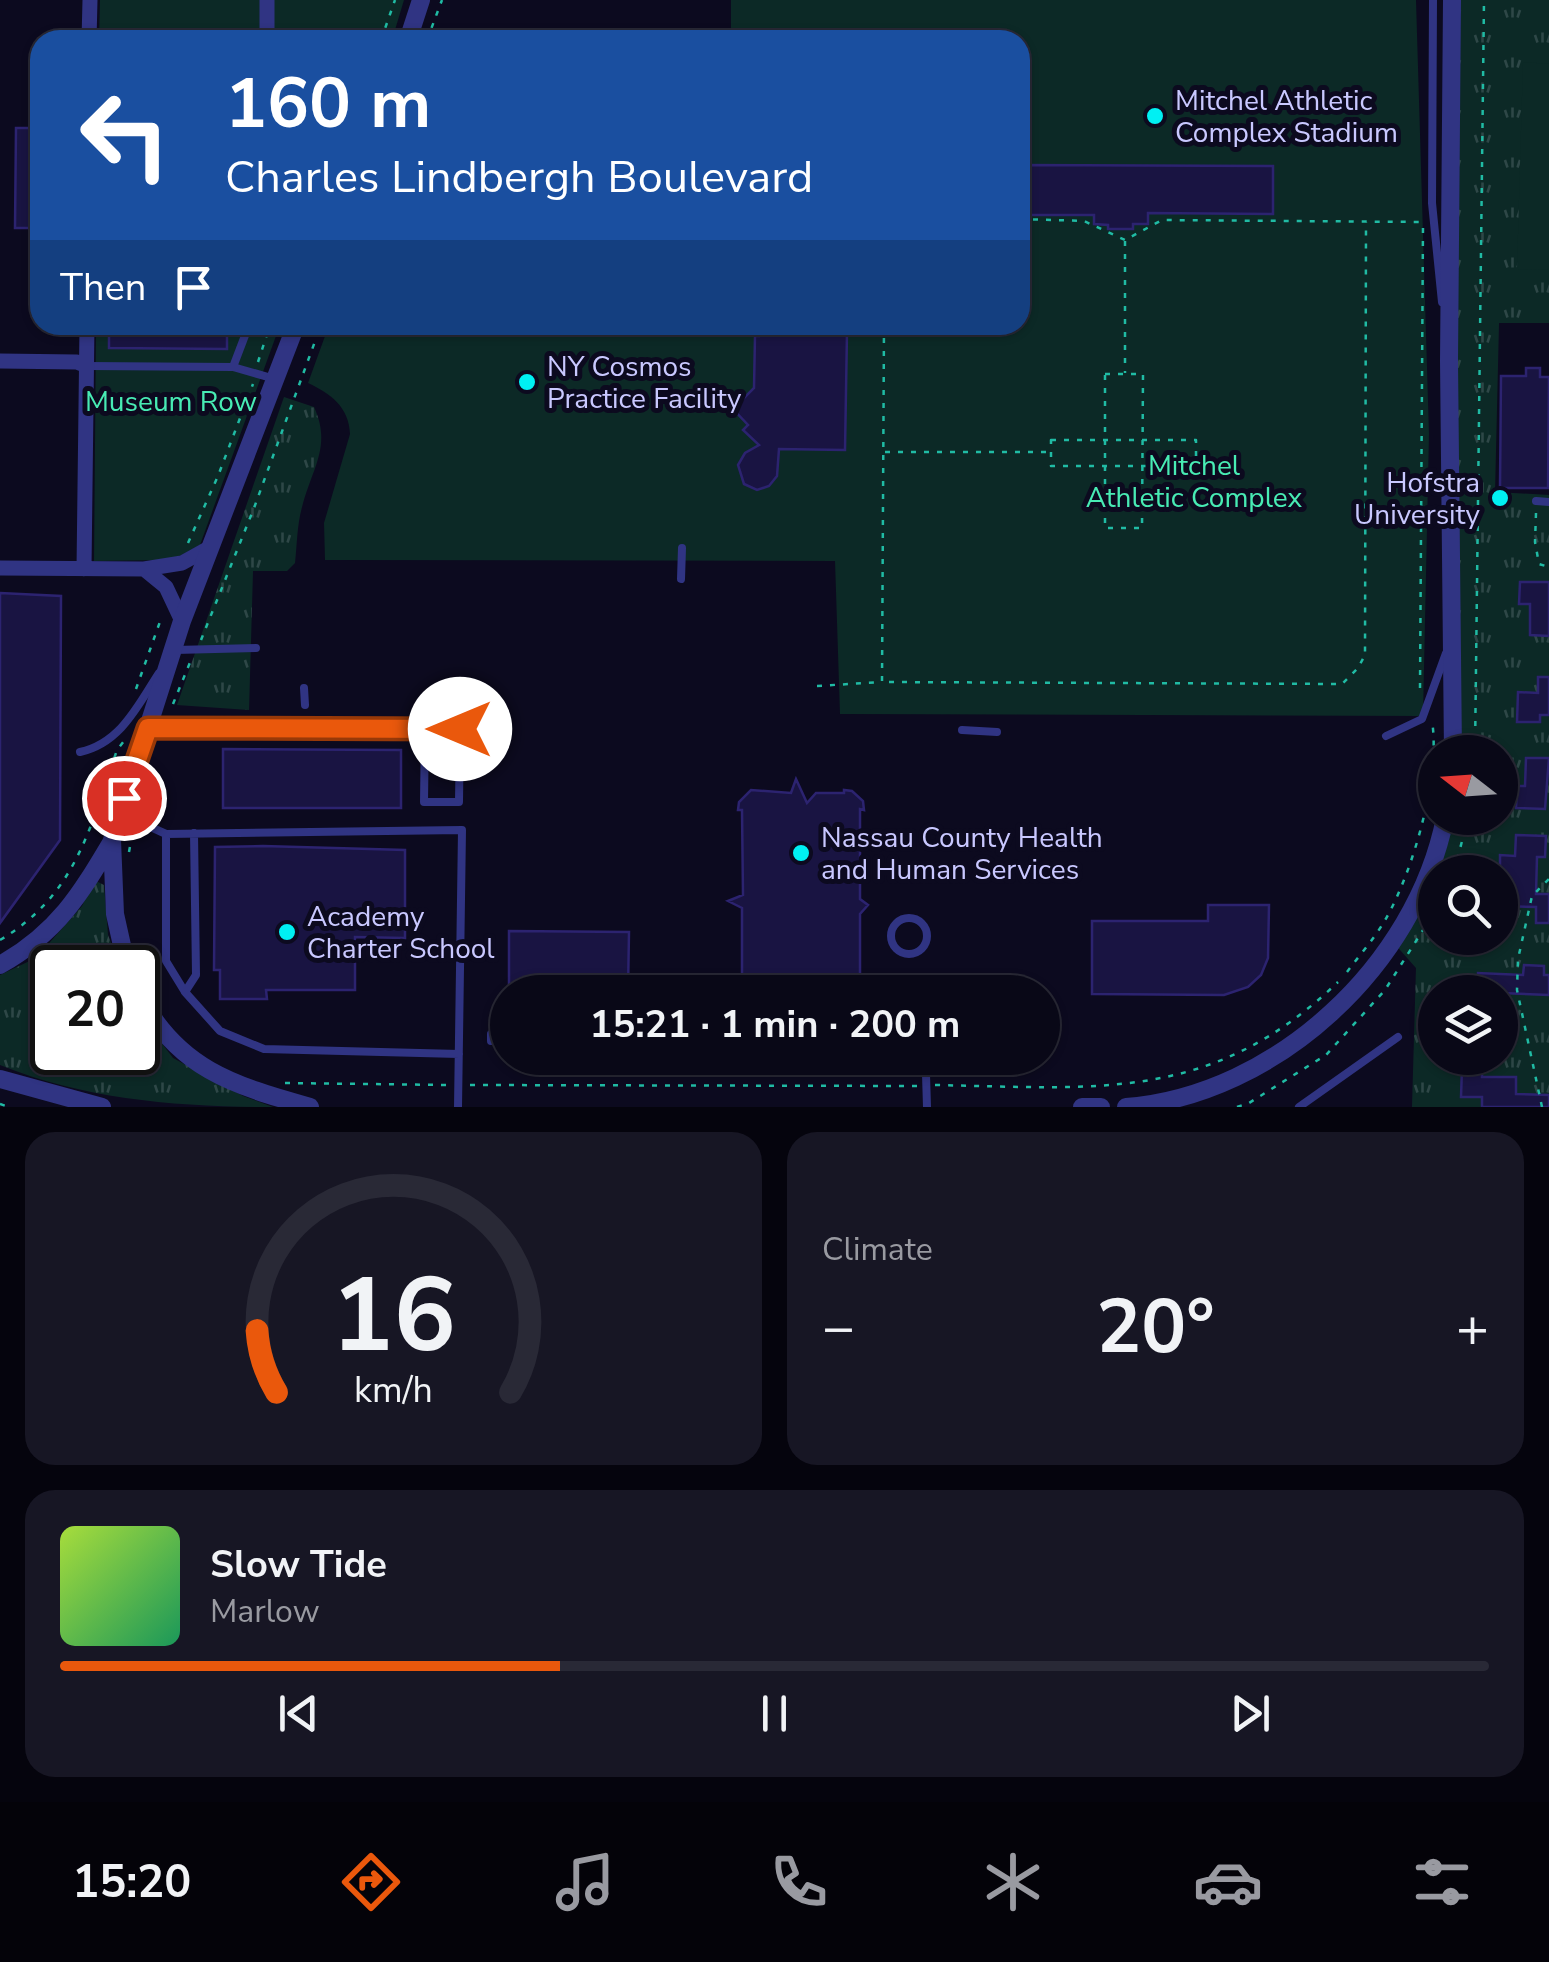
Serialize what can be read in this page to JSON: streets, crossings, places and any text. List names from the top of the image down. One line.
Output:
{"parks":["Museum Row","Mitchel Athletic Complex"],"places":["Mitchel Athletic Complex Stadium","NY Cosmos Practice Facility","Hofstra University","Nassau County Health and Human Services","Academy Charter School"],"north":"left","page":{"turn":["160 m","Charles Lindbergh Boulevard"],"then":"Then","limit":"20","trip":"15:21 · 1 min · 200 m","tile":"Climate","heat":["−","20°","+"],"song":["Slow Tide","Marlow"],"tabs":"15:20","gauge":["16","km/h"]}}
